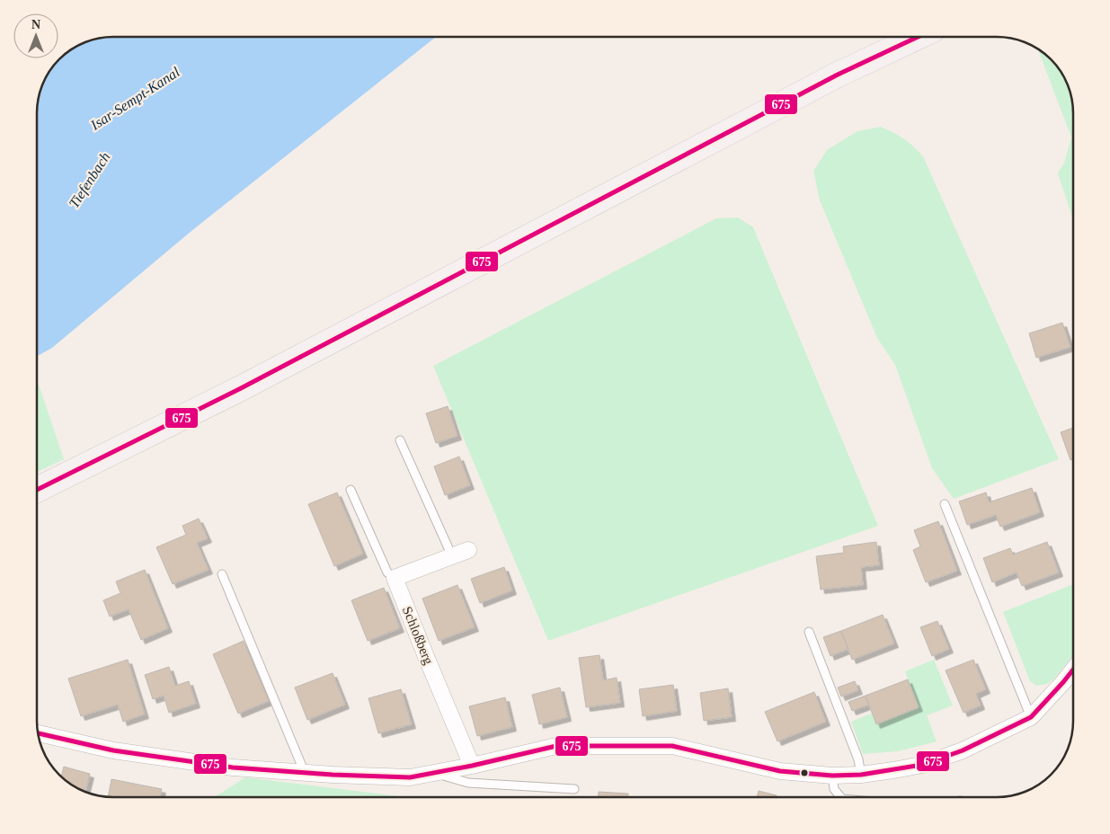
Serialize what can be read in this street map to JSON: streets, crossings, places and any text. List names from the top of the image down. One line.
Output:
{"streets":{"street":["Schloßberg"]},"water":["Isar-Sempt-Kanal","Tiefenbach"],"lines":["transit line 675"],"north":"top"}
